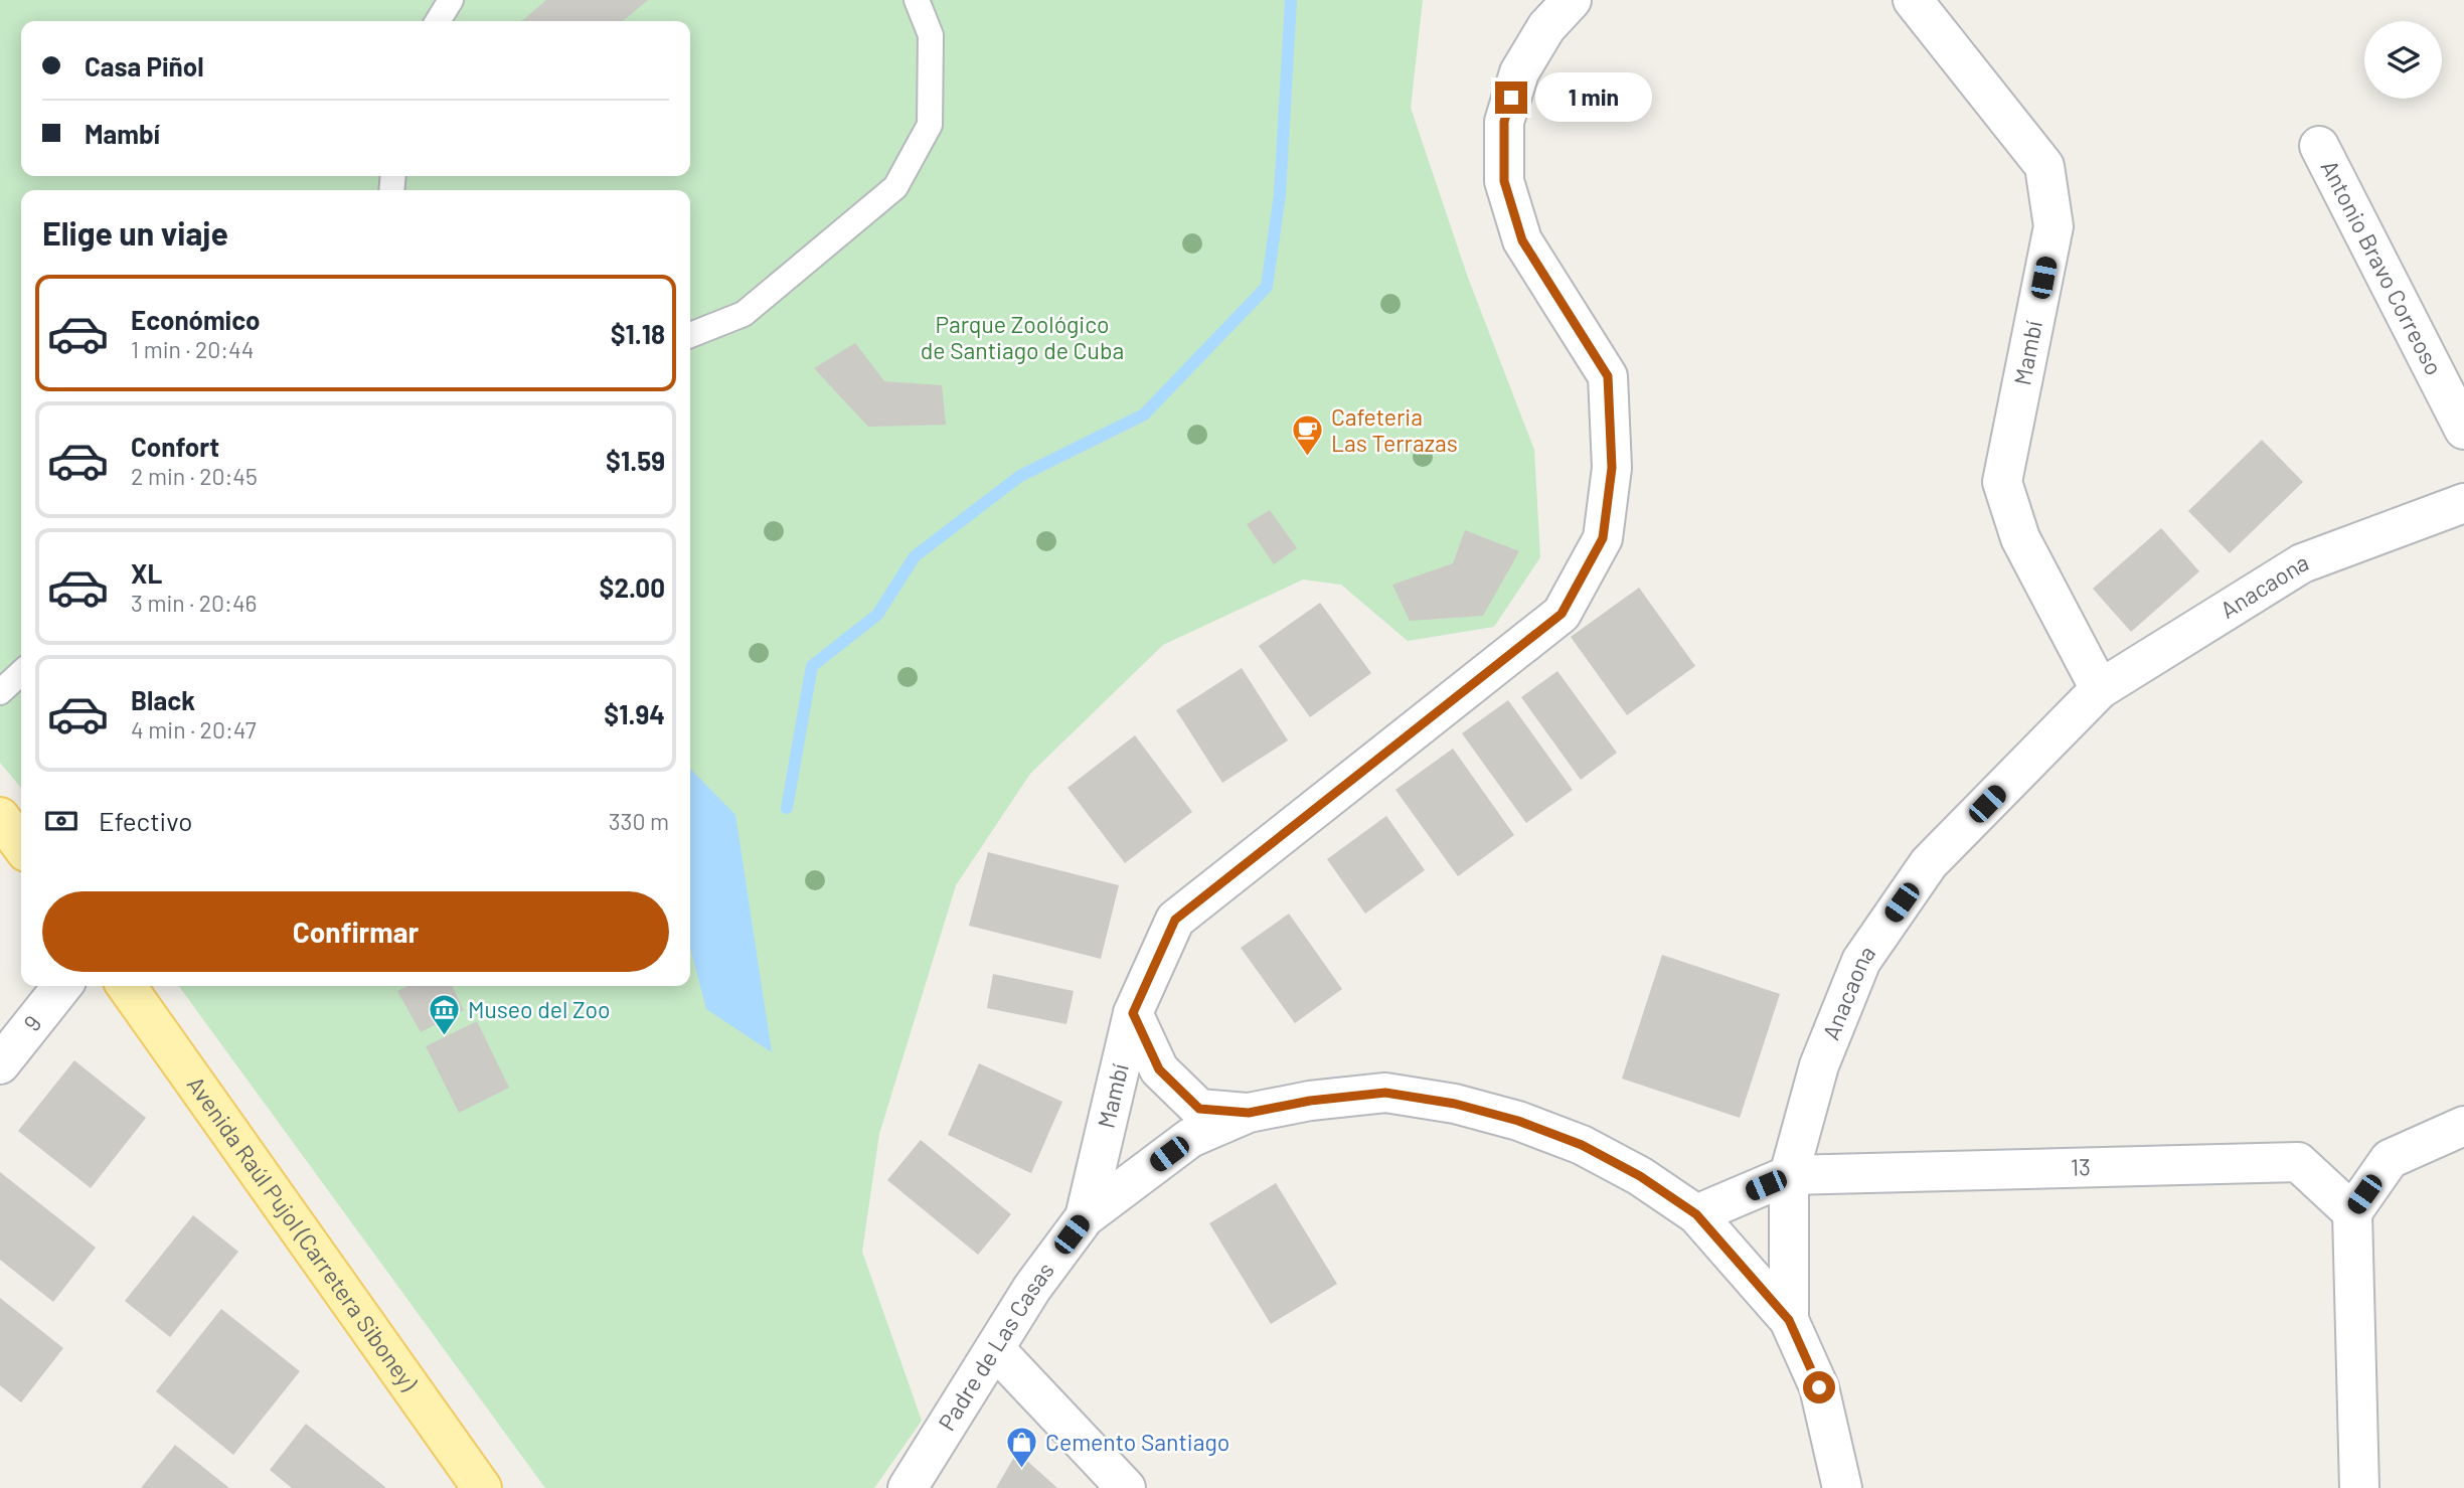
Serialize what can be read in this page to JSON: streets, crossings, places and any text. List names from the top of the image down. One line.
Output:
{"streets":{"main road":["Avenida Raúl Pujol (Carretera Siboney)"],"street":["Antonio Bravo Correoso","Mambí","Anacaona","9","13","Padre de Las Casas"]},"crossings":[["Mambí","Anacaona"],["Mambí","Padre de Las Casas"],["Anacaona","13"],["Anacaona","Padre de Las Casas"]],"parks":["Parque Zoológico de Santiago de Cuba"],"places":{"cafe":["Cafeteria Las Terrazas"],"museum":["Museo del Zoo"],"shop":["Cemento Santiago"]},"page":{"banner":["Casa Piñol","Mambí"],"bubble":"1 min","heading":"Elige un viaje","list":[{"name":"Económico","note":"1 min · 20:44","value":"$1.18"},{"name":"Confort","note":"2 min · 20:45","value":"$1.59"},{"name":"XL","note":"3 min · 20:46","value":"$2.00"},{"name":"Black","note":"4 min · 20:47","value":"$1.94"}],"pay":["Efectivo","330 m"],"buttons":"Confirmar"}}
